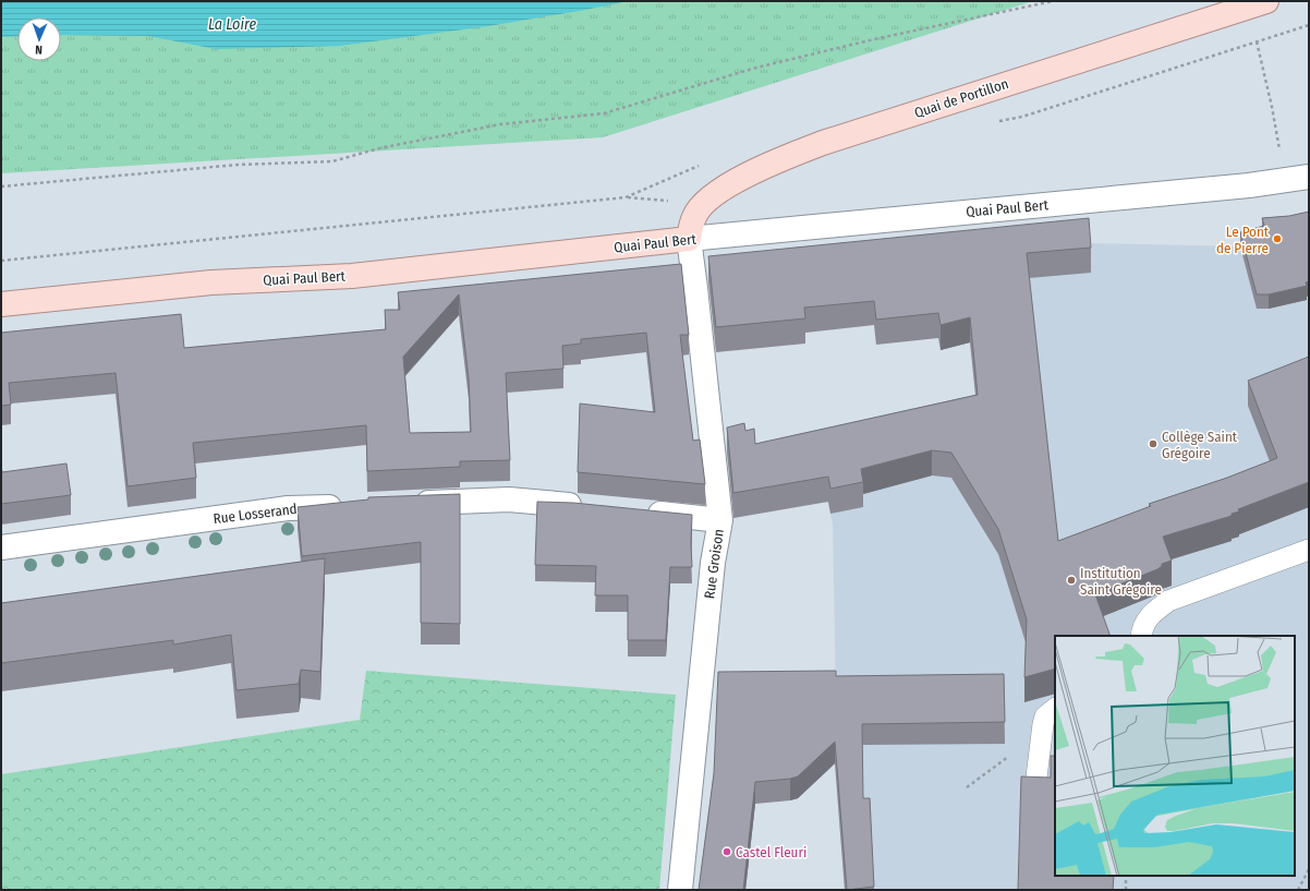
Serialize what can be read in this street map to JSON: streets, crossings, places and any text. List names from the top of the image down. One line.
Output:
{"streets":{"main road":["Quai de Portillon","Quai Paul Bert"],"street":["Rue Losserand","Rue Groison"]},"crossings":[["Quai de Portillon","Quai Paul Bert"],["Quai de Portillon","Rue Groison"],["Quai Paul Bert","Rue Groison"]],"water":["La Loire"],"places":["Le Pont de Pierre","Collège Saint Grégoire","Institution Saint Grégoire","Castel Fleuri"],"north":"bottom"}
